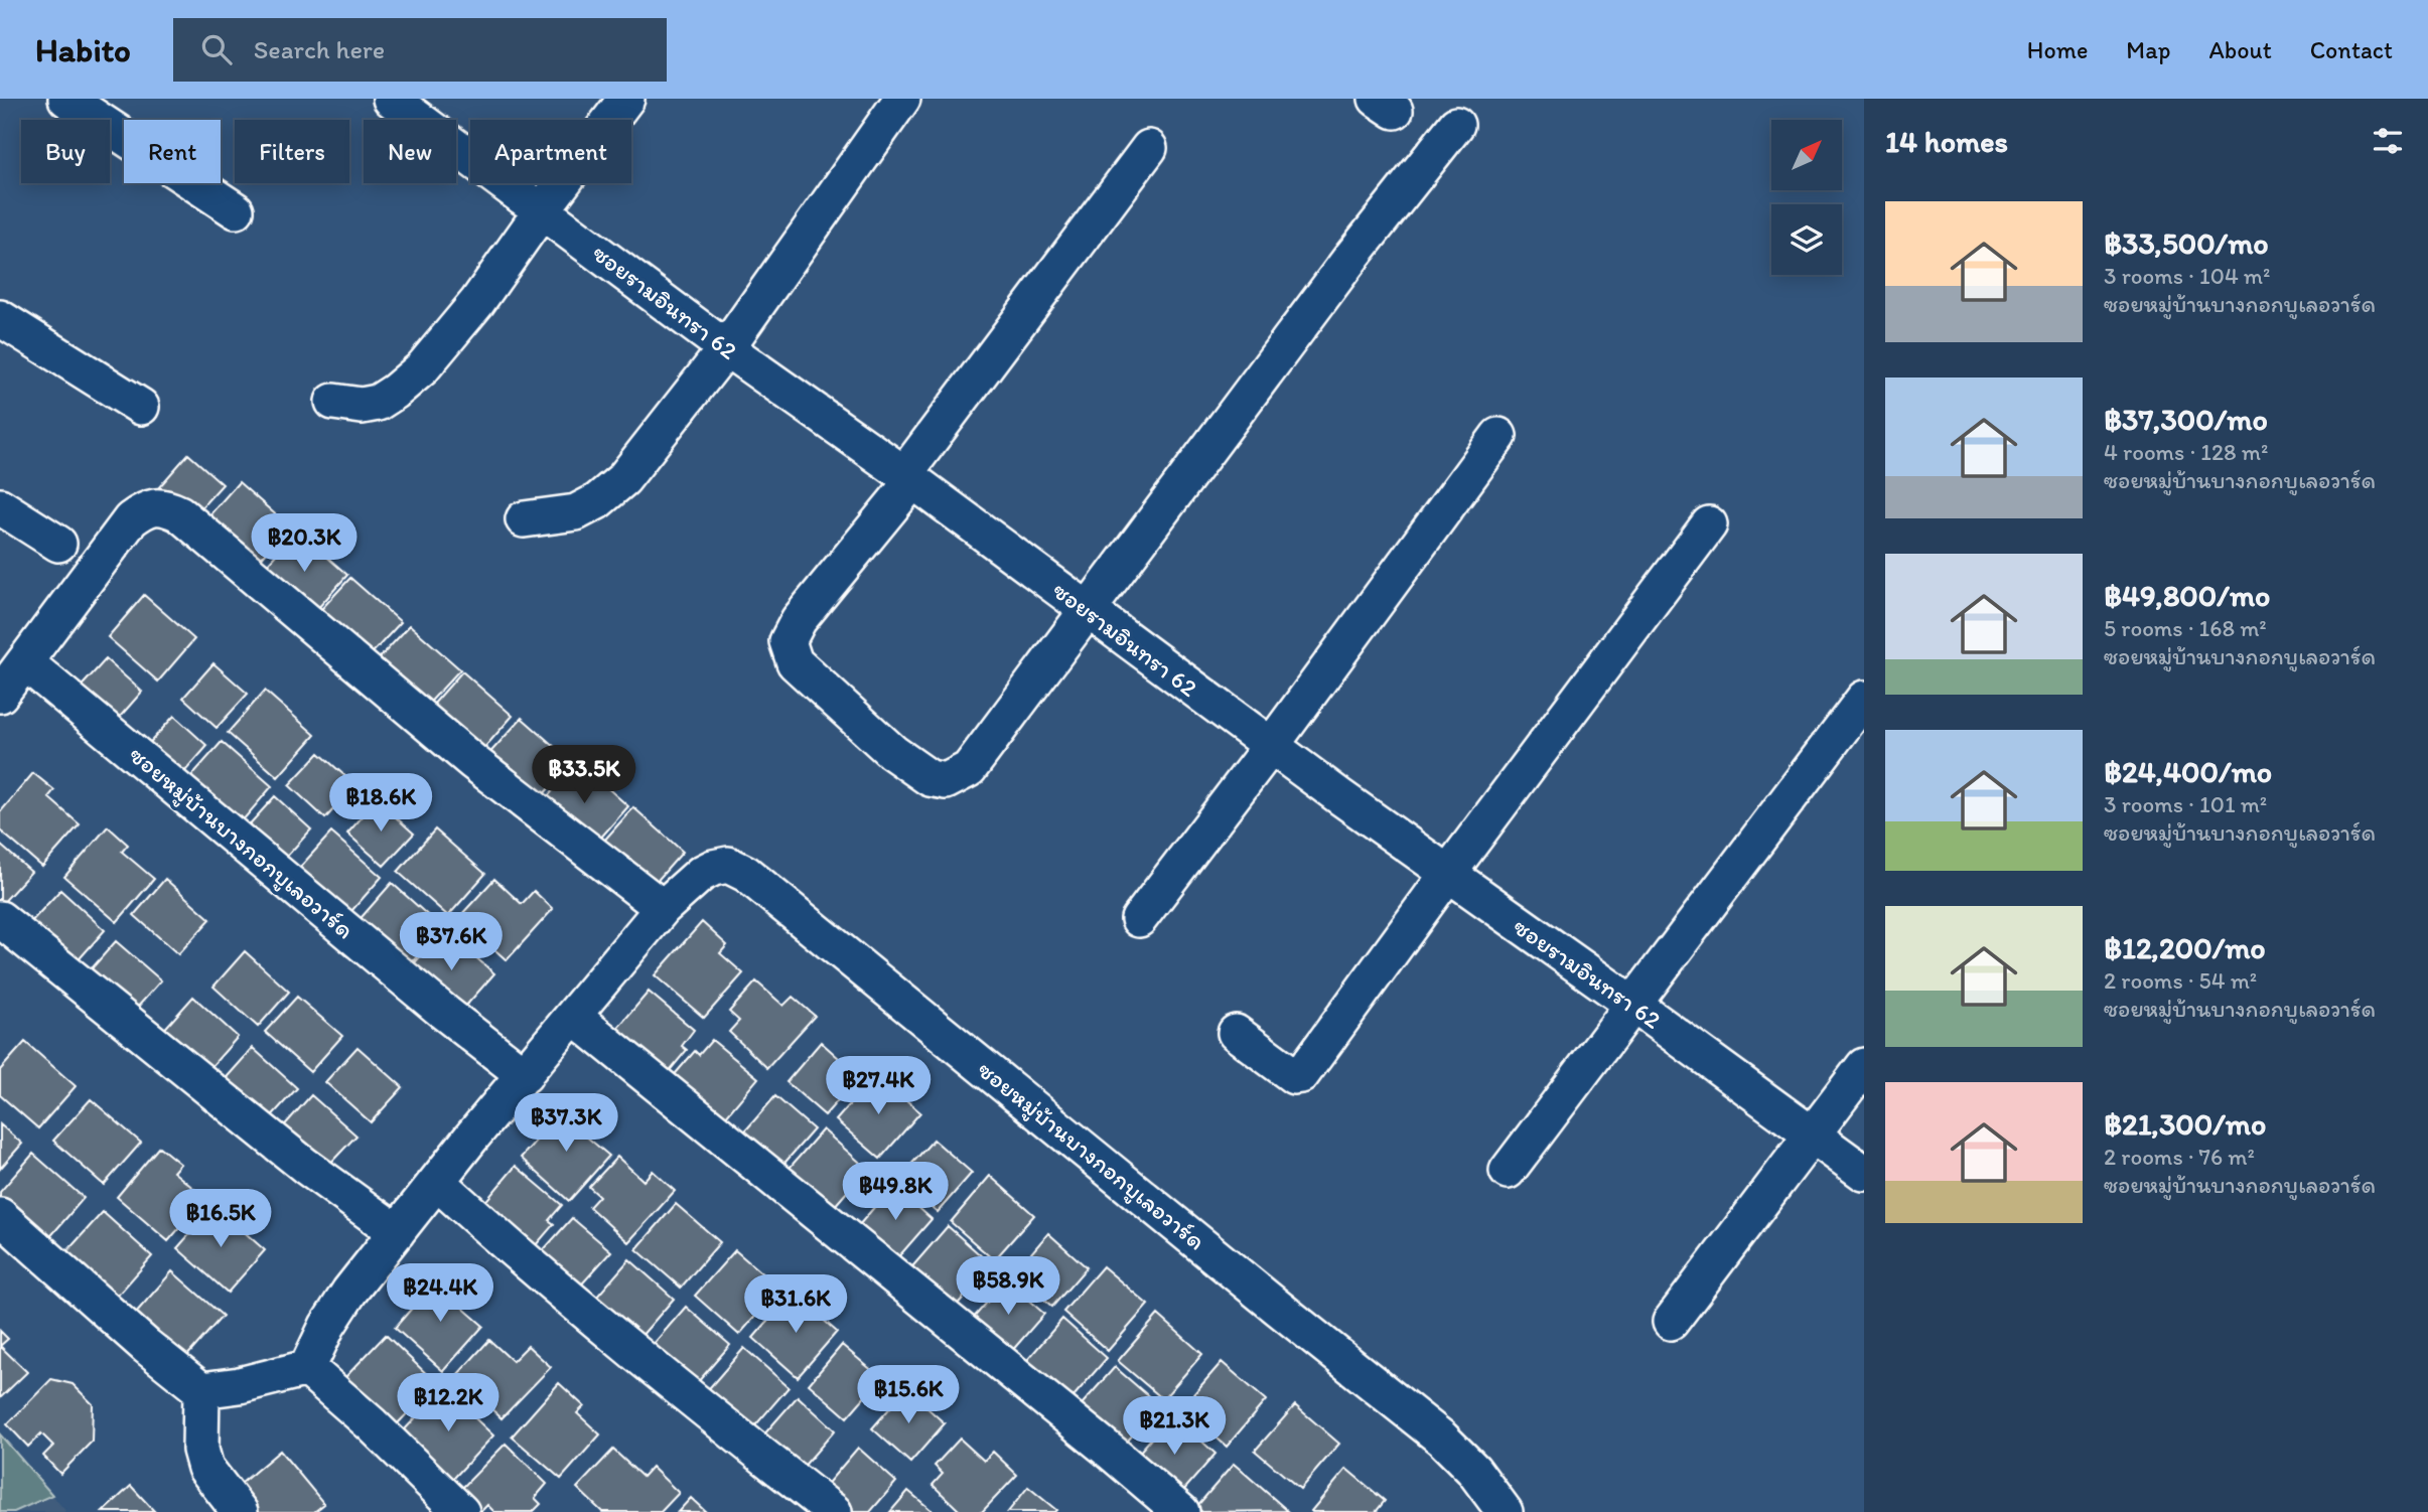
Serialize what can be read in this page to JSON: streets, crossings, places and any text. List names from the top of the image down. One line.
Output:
{"streets":{"street":["ซอยรามอินทรา 62","ซอยหมู่บ้านบางกอกบูเลอวาร์ด"]},"north":"top right","page":{"header":"Habito","search":"Search here","nav":["Home","Map","About","Contact"],"heading":"14 homes","chip":["Buy","Rent","Filters","New","Apartment"],"list":[{"name":"฿33,500/mo","note":"3 rooms · 104 m² · ซอยหมู่บ้านบางกอกบูเลอวาร์ด"},{"name":"฿37,300/mo","note":"4 rooms · 128 m² · ซอยหมู่บ้านบางกอกบูเลอวาร์ด"},{"name":"฿49,800/mo","note":"5 rooms · 168 m² · ซอยหมู่บ้านบางกอกบูเลอวาร์ด"},{"name":"฿24,400/mo","note":"3 rooms · 101 m² · ซอยหมู่บ้านบางกอกบูเลอวาร์ด"},{"name":"฿12,200/mo","note":"2 rooms · 54 m² · ซอยหมู่บ้านบางกอกบูเลอวาร์ด"},{"name":"฿21,300/mo","note":"2 rooms · 76 m² · ซอยหมู่บ้านบางกอกบูเลอวาร์ด"}],"price":["฿20.3K","฿33.5K","฿18.6K","฿37.6K","฿27.4K","฿37.3K","฿49.8K","฿16.5K","฿58.9K","฿24.4K","฿31.6K","฿15.6K","฿12.2K","฿21.3K"]}}
